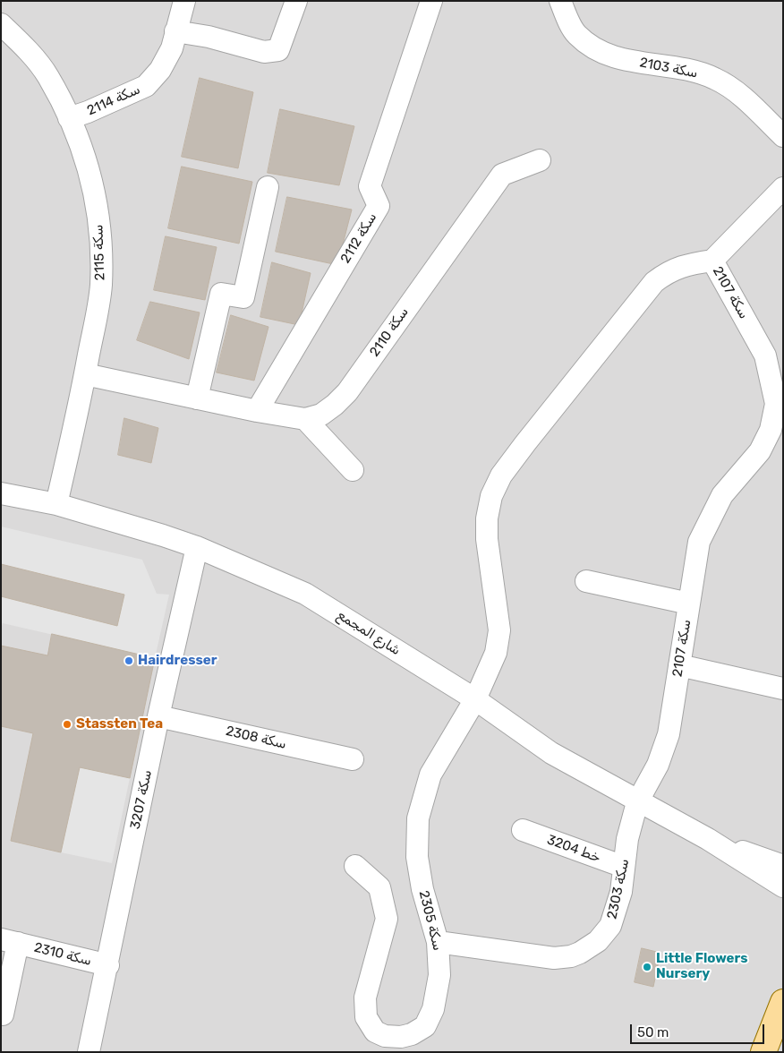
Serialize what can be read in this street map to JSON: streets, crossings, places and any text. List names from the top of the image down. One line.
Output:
{"streets":{"street":["سكة 2103","سكة 2114","سكة 2112","سكة 2115","سكة 2107","سكة 2110","شارع المجمع","سكة 2308","سكة 3207","3204 خط","سكة 2303","سكة 2305","سكة 2310"]},"crossings":[["سكة 2114","سكة 2115"],["سكة 2115","شارع المجمع"],["سكة 2107","شارع المجمع"],["سكة 2107","سكة 2303"],["سكة 2107","سكة 2305"],["شارع المجمع","سكة 3207"],["شارع المجمع","سكة 2303"],["شارع المجمع","سكة 2305"],["سكة 2308","سكة 3207"],["سكة 3207","سكة 2310"],["3204 خط","سكة 2303"],["سكة 2303","سكة 2305"]],"places":["Hairdresser","Stassten Tea","Little Flowers Nursery"],"scale_bar":"50 m"}
